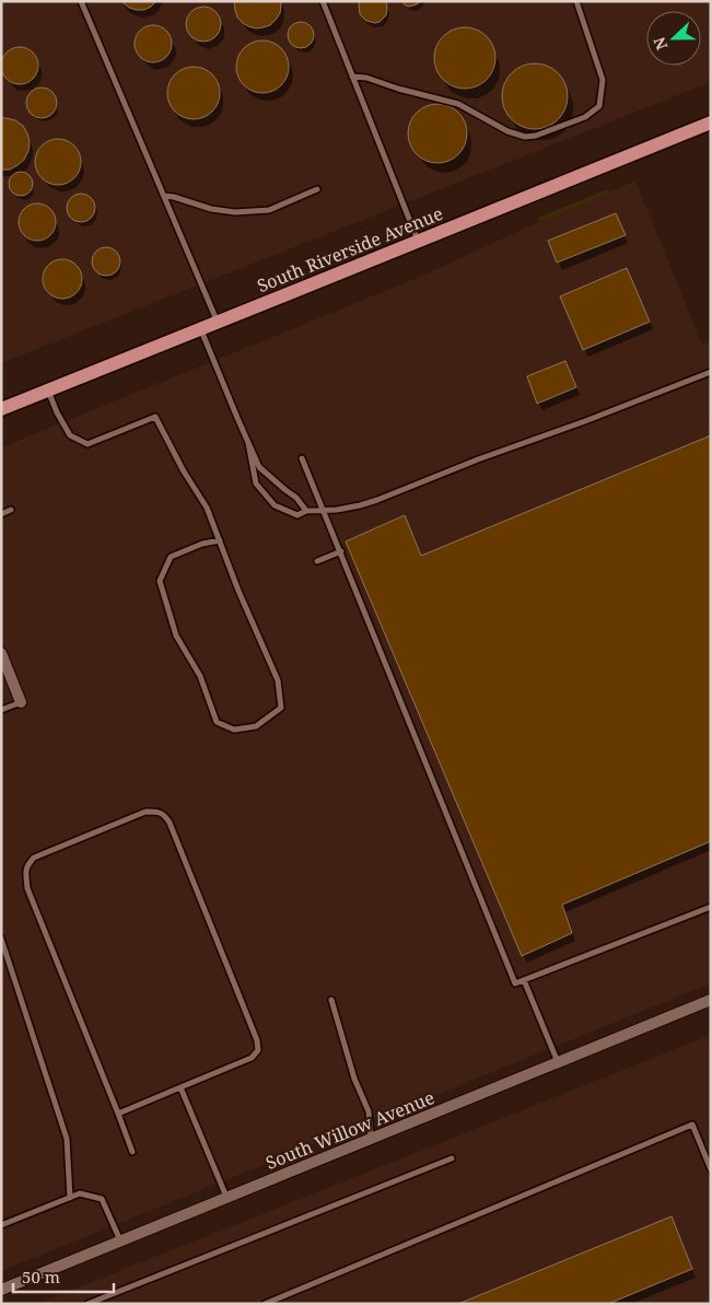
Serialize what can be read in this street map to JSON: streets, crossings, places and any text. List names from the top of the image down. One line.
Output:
{"streets":{"main road":["South Riverside Avenue"],"street":["South Willow Avenue"]},"scale_bar":"50 m","north":"left"}
